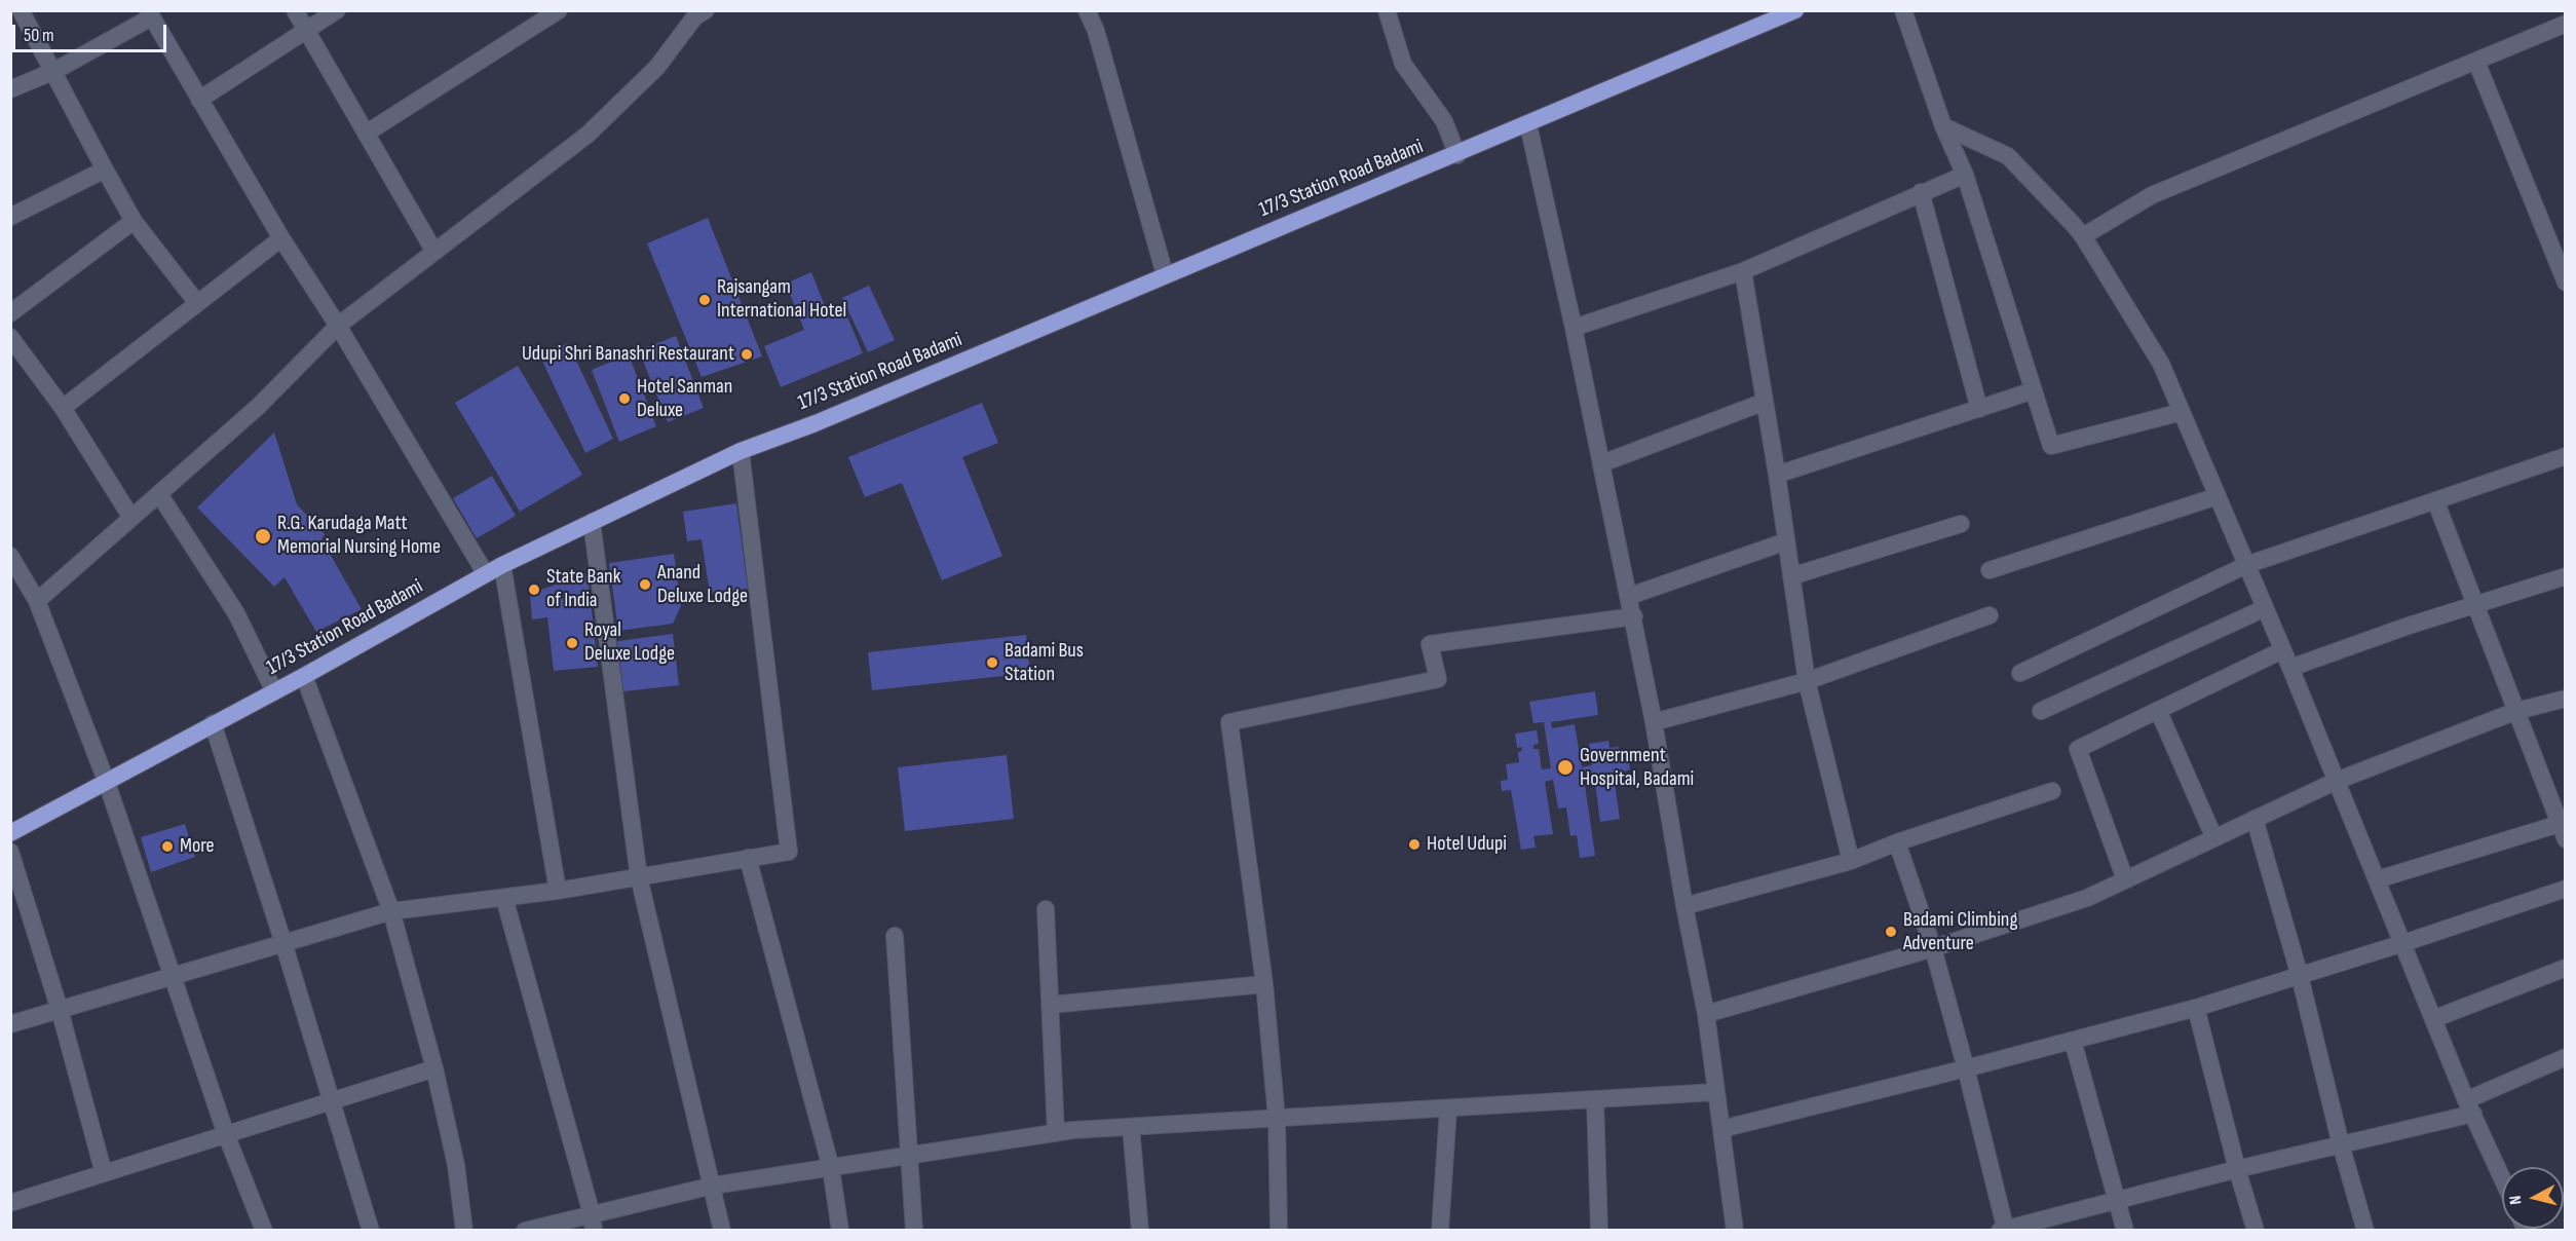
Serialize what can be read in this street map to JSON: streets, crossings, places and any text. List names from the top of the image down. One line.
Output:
{"streets":{"highway":["17/3 Station Road Badami"]},"places":["Rajsangam International Hotel","Udupi Shri Banashri Restaurant","Hotel Sanman Deluxe","R.G. Karudaga Matt Memorial Nursing Home","Anand Deluxe Lodge","State Bank of India","Royal Deluxe Lodge","Badami Bus Station","Government Hospital, Badami","Hotel Udupi","More","Badami Climbing Adventure"],"scale_bar":"50 m","north":"left"}
